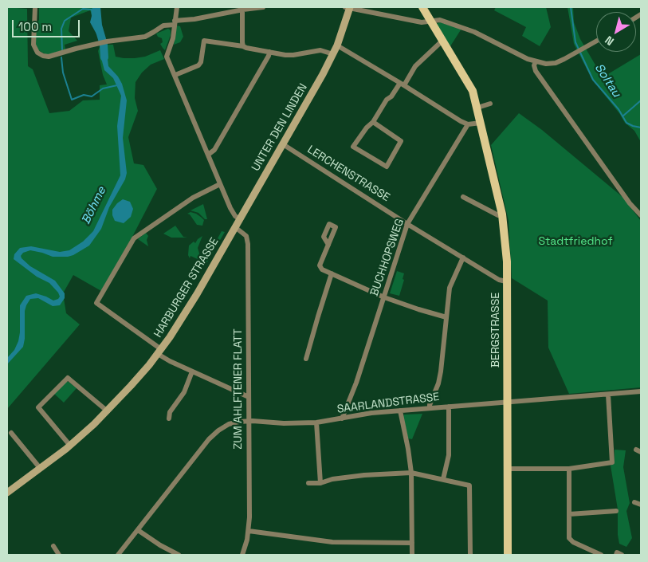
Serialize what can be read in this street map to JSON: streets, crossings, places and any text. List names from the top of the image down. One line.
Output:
{"streets":{"main road":["UNTER DEN LINDEN","HARBURGER STRASSE","BERGSTRASSE"],"street":["LERCHENSTRASSE","BUCHHOPSWEG","ZUM AHLFTENER FLATT","SAARLANDSTRASSE"]},"crossings":[["UNTER DEN LINDEN","LERCHENSTRASSE"],["UNTER DEN LINDEN","HARBURGER STRASSE"],["LERCHENSTRASSE","BUCHHOPSWEG"],["LERCHENSTRASSE","BERGSTRASSE"],["BUCHHOPSWEG","SAARLANDSTRASSE"],["HARBURGER STRASSE","ZUM AHLFTENER FLATT"],["BERGSTRASSE","SAARLANDSTRASSE"],["ZUM AHLFTENER FLATT","SAARLANDSTRASSE"]],"water":["Soltau","Böhme"],"parks":["Stadtfriedhof"],"scale_bar":"100 m","north":"bottom left"}
